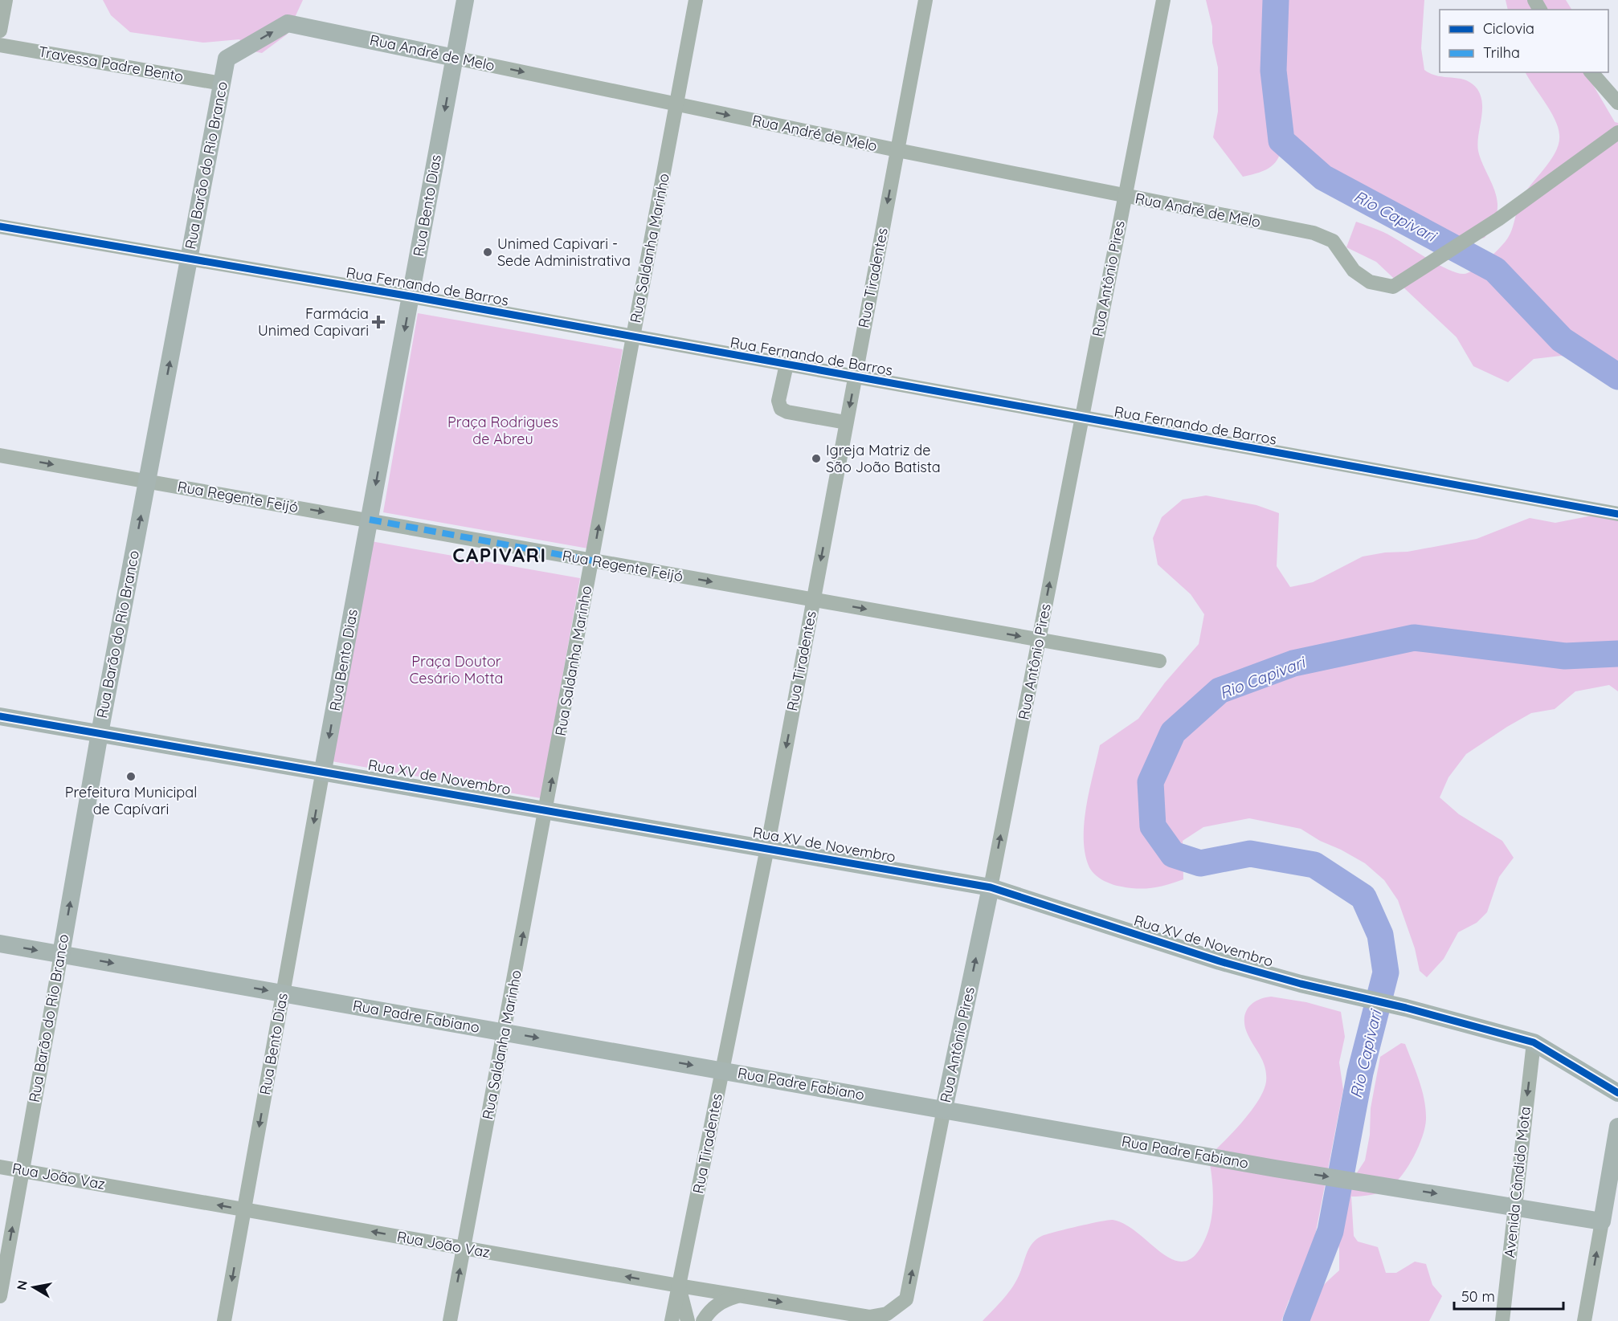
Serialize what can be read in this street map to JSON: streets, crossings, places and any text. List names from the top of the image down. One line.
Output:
{"streets":{"main road":["Rua André de Melo","Rua Barão do Rio Branco","Rua Bento Dias","Rua Antônio Pires","Rua XV de Novembro","Rua Padre Fabiano"],"street":["Travessa Padre Bento","Rua Saldanha Marinho","Rua Tiradentes","Rua Fernando de Barros","Rua Regente Feijó","Rua João Vaz","Avenida Cândido Mota"]},"crossings":[["Rua André de Melo","Rua Barão do Rio Branco"],["Rua André de Melo","Rua Bento Dias"],["Rua André de Melo","Rua Saldanha Marinho"],["Rua André de Melo","Rua Tiradentes"],["Rua André de Melo","Rua Antônio Pires"],["Travessa Padre Bento","Rua Barão do Rio Branco"],["Rua Barão do Rio Branco","Rua Fernando de Barros"],["Rua Barão do Rio Branco","Rua Regente Feijó"],["Rua Barão do Rio Branco","Rua XV de Novembro"],["Rua Barão do Rio Branco","Rua Padre Fabiano"],["Rua Barão do Rio Branco","Rua João Vaz"],["Rua Bento Dias","Rua Fernando de Barros"],["Rua Bento Dias","Rua Regente Feijó"],["Rua Bento Dias","Rua XV de Novembro"],["Rua Bento Dias","Rua Padre Fabiano"],["Rua Bento Dias","Rua João Vaz"],["Rua Saldanha Marinho","Rua Fernando de Barros"],["Rua Saldanha Marinho","Rua Regente Feijó"],["Rua Saldanha Marinho","Rua XV de Novembro"],["Rua Saldanha Marinho","Rua Padre Fabiano"],["Rua Saldanha Marinho","Rua João Vaz"],["Rua Tiradentes","Rua Fernando de Barros"],["Rua Tiradentes","Rua Regente Feijó"],["Rua Tiradentes","Rua XV de Novembro"],["Rua Tiradentes","Rua Padre Fabiano"],["Rua Tiradentes","Rua João Vaz"],["Rua Antônio Pires","Rua Fernando de Barros"],["Rua Antônio Pires","Rua Regente Feijó"],["Rua Antônio Pires","Rua XV de Novembro"],["Rua Antônio Pires","Rua Padre Fabiano"],["Rua Antônio Pires","Rua João Vaz"],["Rua XV de Novembro","Avenida Cândido Mota"],["Rua Padre Fabiano","Avenida Cândido Mota"]],"one_way":["Rua André de Melo","Rua Barão do Rio Branco","Rua Bento Dias","Rua Saldanha Marinho","Rua Tiradentes","Rua Antônio Pires","Rua Regente Feijó","Rua Padre Fabiano","Avenida Cândido Mota"],"districts":["CAPIVARI"],"water":["Rio Capivari"],"parks":["Praça Rodrigues de Abreu","Praça Doutor Cesário Motta"],"places":{"other":["Unimed Capivari - Sede Administrativa","Igreja Matriz de São João Batista","Prefeitura Municipal de Capívari"],"health":["Farmácia Unimed Capivari"]},"legend":["Ciclovia","Trilha"],"scale_bar":"50 m","north":"left"}
